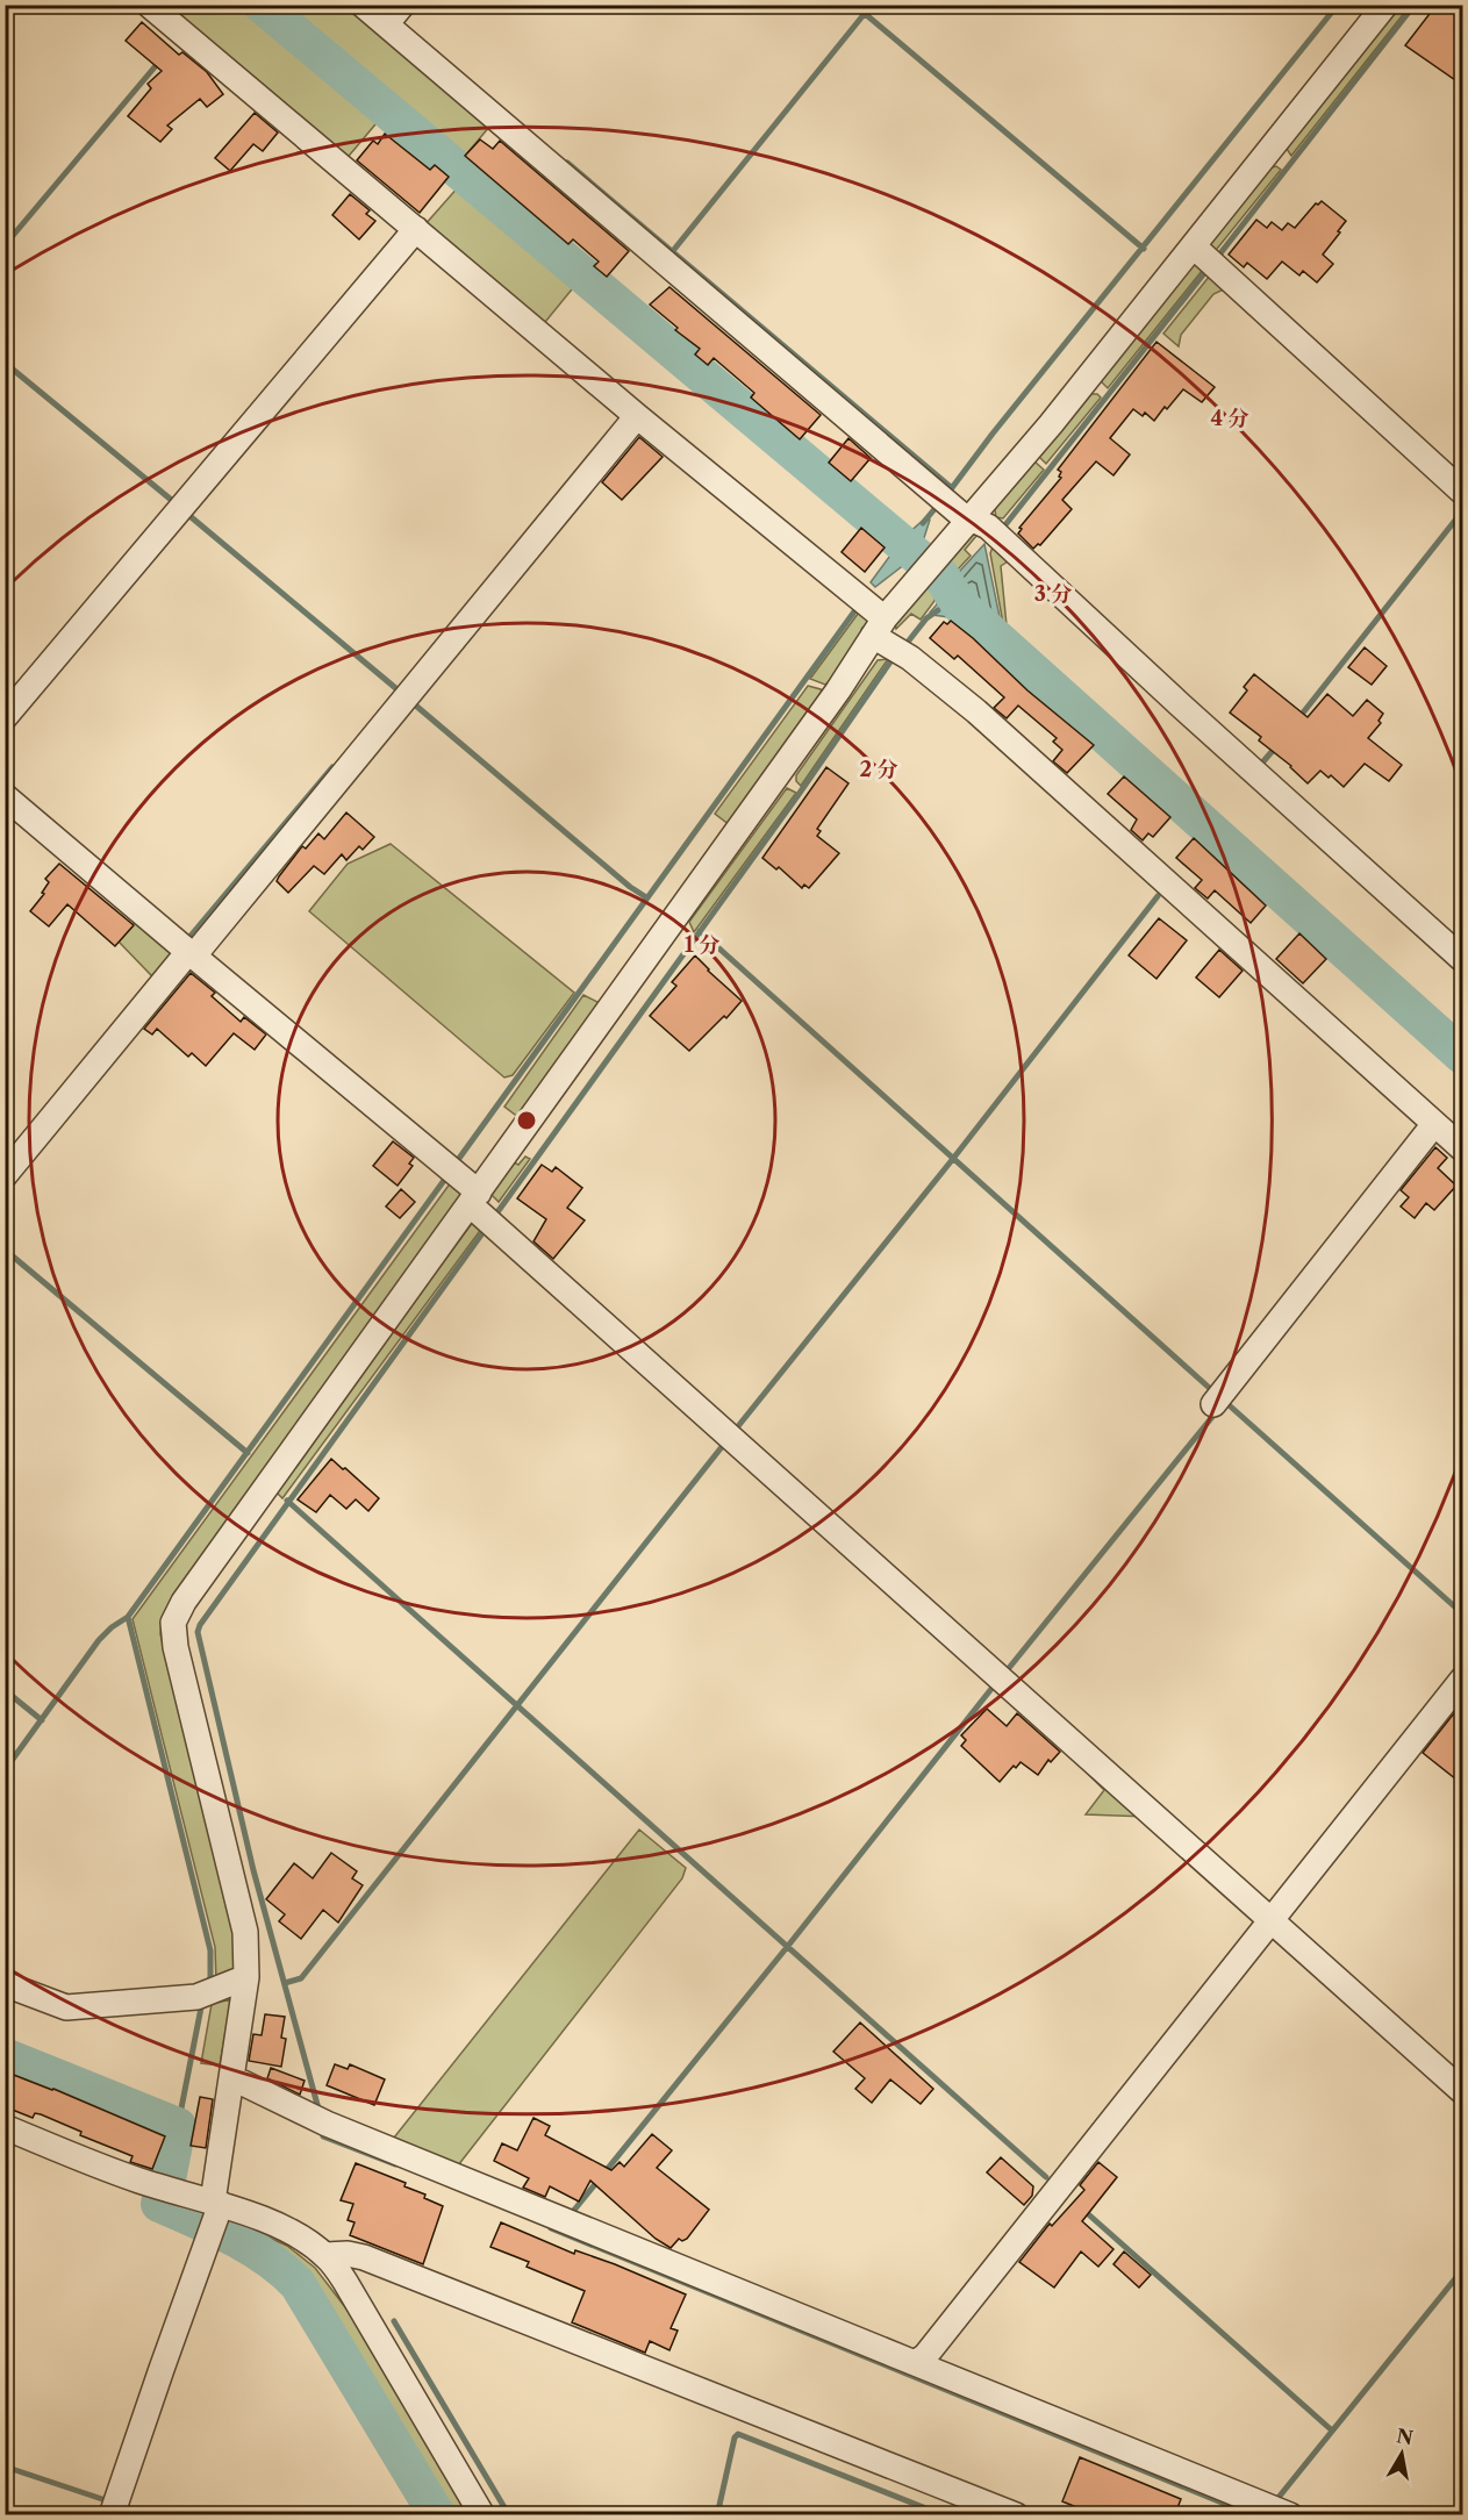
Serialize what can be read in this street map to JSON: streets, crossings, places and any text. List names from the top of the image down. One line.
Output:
{"north":"top","rings":["4 分","3 分","2 分","1 分"]}
